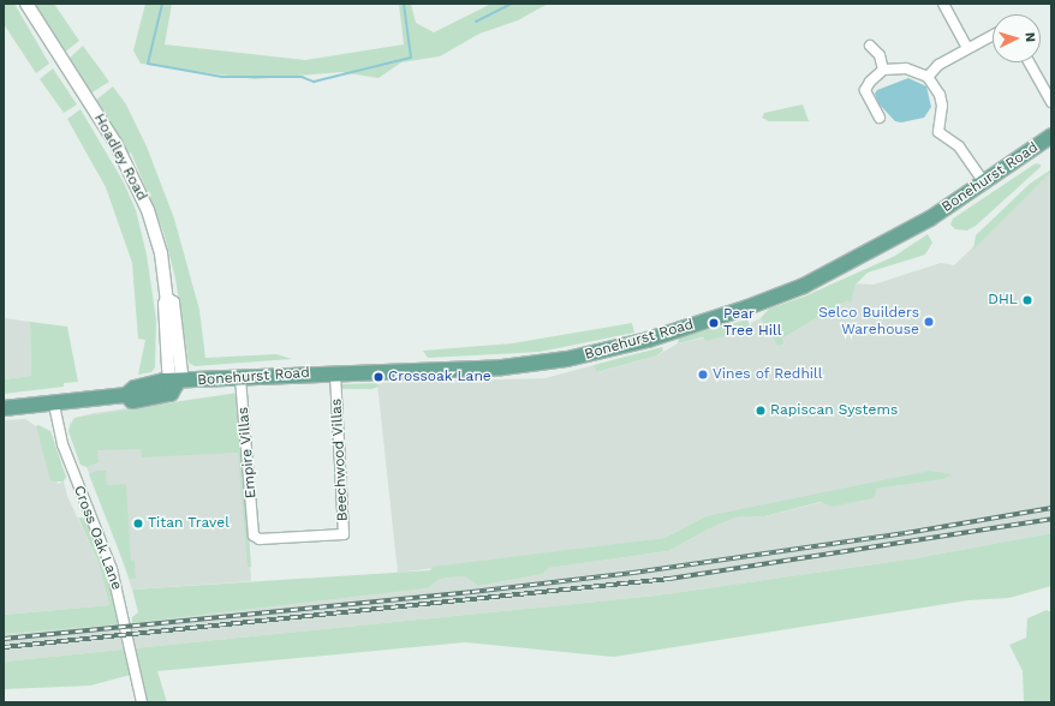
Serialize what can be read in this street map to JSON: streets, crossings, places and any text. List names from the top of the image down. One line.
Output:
{"streets":{"main road":["Bonehurst Road"],"street":["Hoadley Road","Empire Villas","Beechwood Villas","Cross Oak Lane"]},"crossings":[["Hoadley Road","Bonehurst Road"],["Bonehurst Road","Empire Villas"],["Bonehurst Road","Beechwood Villas"],["Bonehurst Road","Cross Oak Lane"],["Empire Villas","Beechwood Villas"]],"places":["DHL","Selco Builders Warehouse","Pear Tree Hill","Vines of Redhill","Crossoak Lane","Rapiscan Systems","Titan Travel"],"north":"right"}
